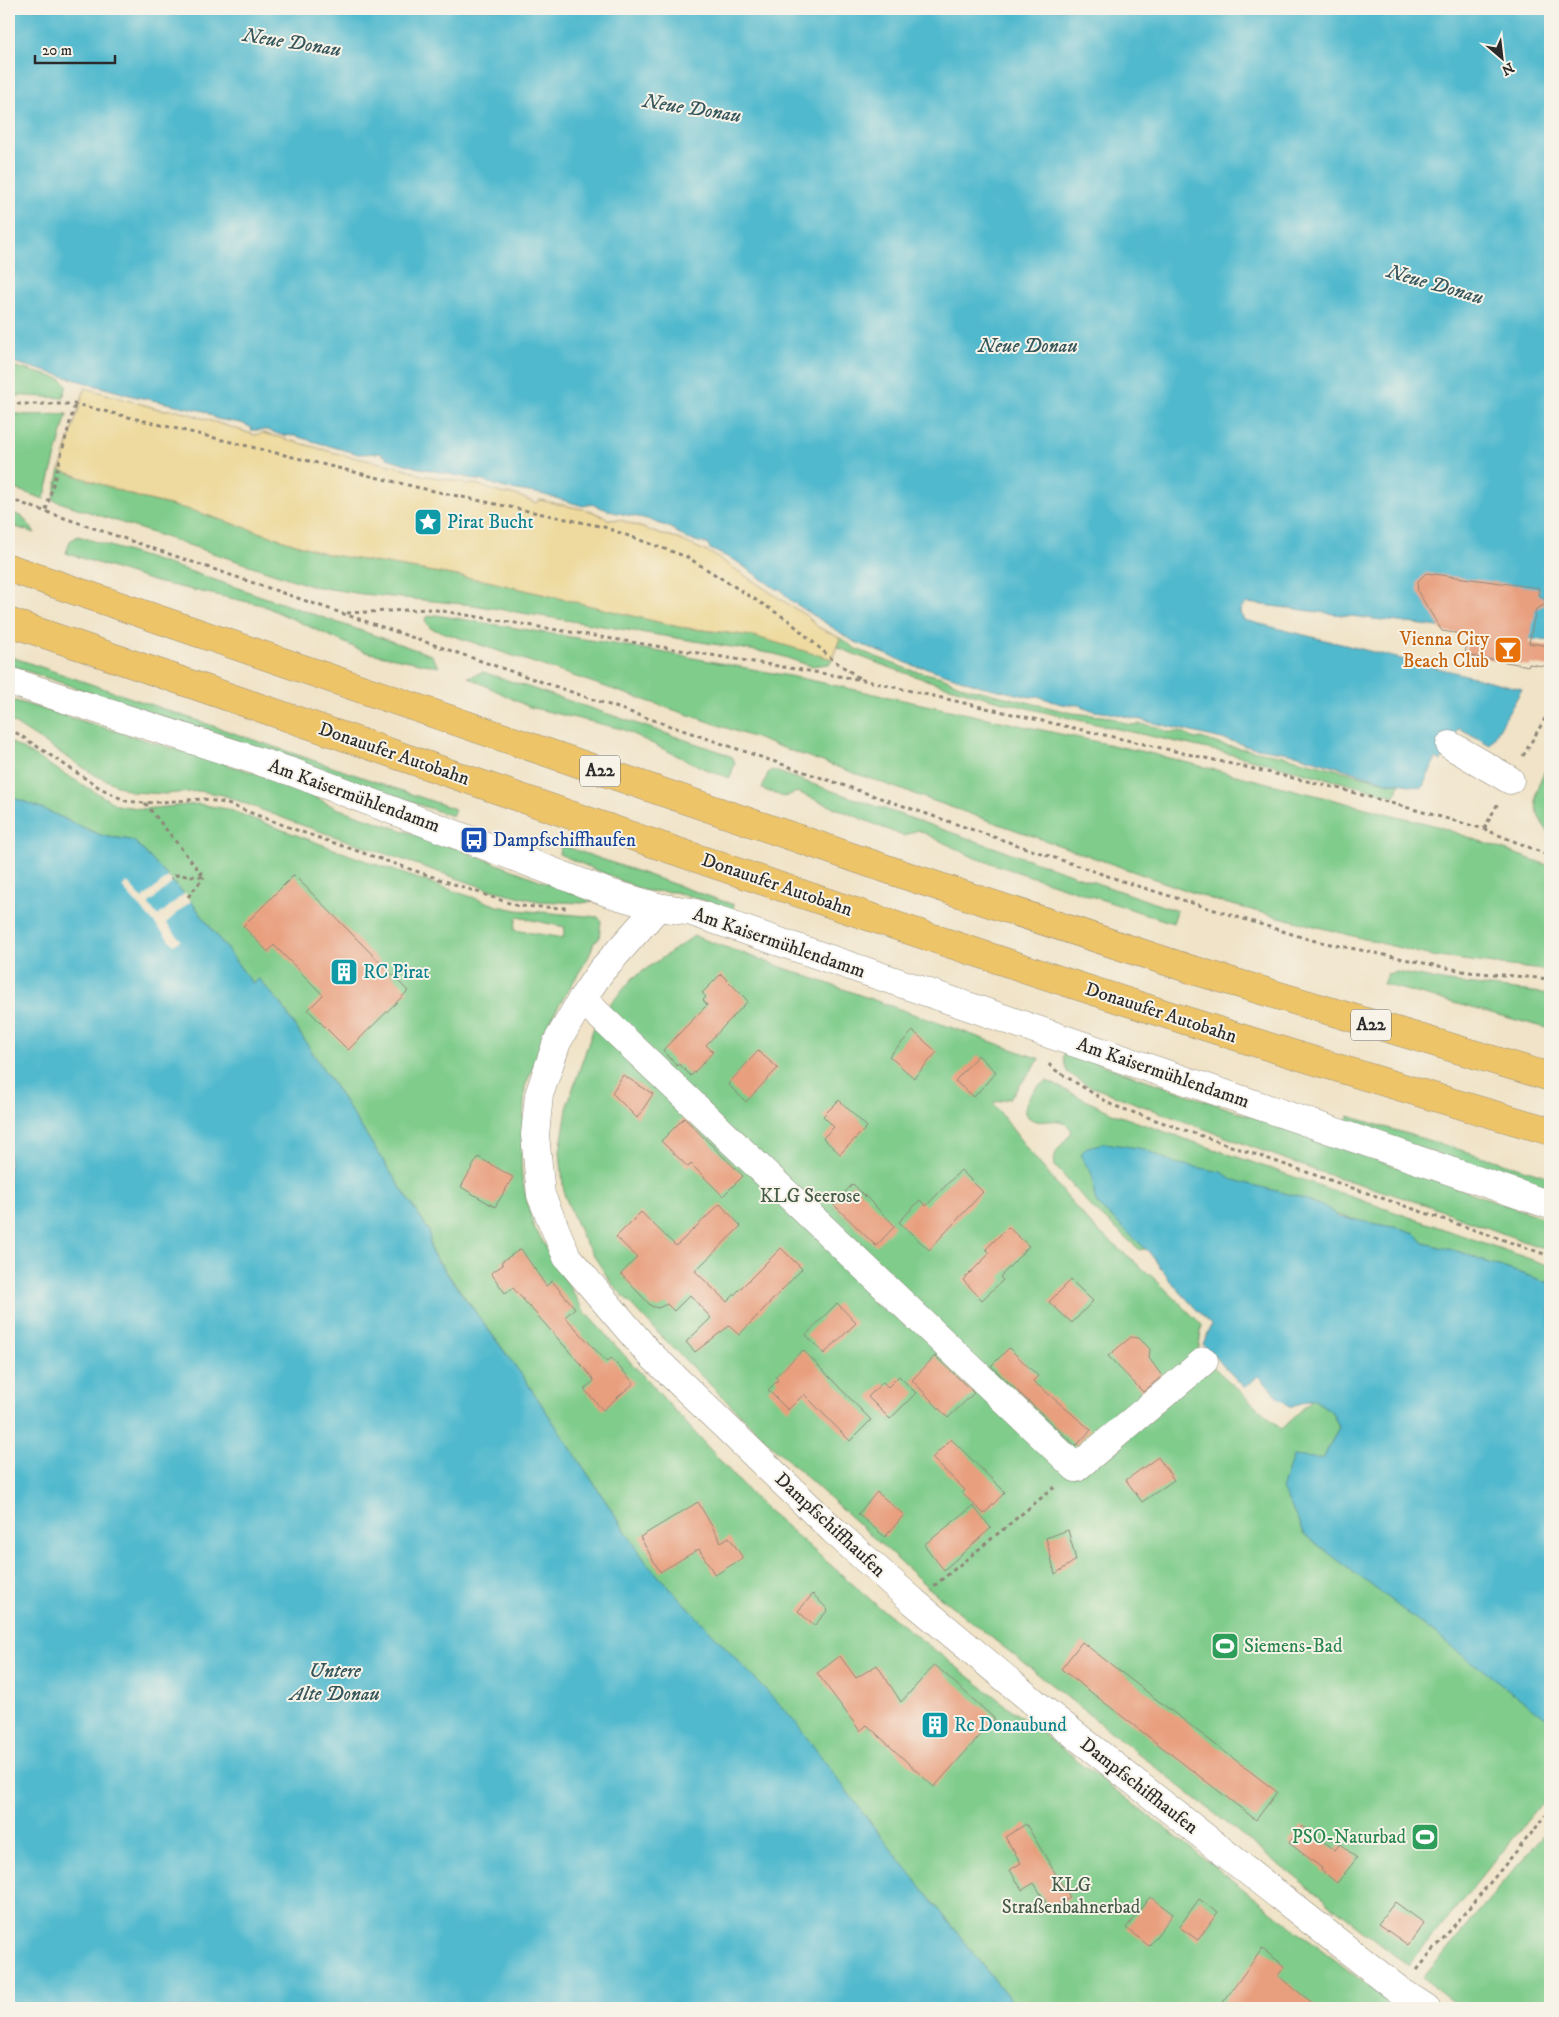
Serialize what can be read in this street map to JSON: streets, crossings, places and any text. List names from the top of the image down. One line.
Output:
{"streets":{"highway":["Donauufer Autobahn","A22"],"street":["Am Kaisermühlendamm","Dampfschiffhaufen"]},"crossings":[["Am Kaisermühlendamm","Dampfschiffhaufen"]],"water":["Neue Donau","Untere Alte Donau"],"parks":["KLG Seerose","KLG Straßenbahnerbad"],"places":{"place":["Pirat Bucht"],"bar":["Vienna City Beach Club"],"bus stop":["Dampfschiffhaufen"],"building":["RC Pirat","Rc Donaubund"],"sports":["Siemens-Bad","PSO-Naturbad"]},"scale_bar":"20 m","north":"bottom right"}
